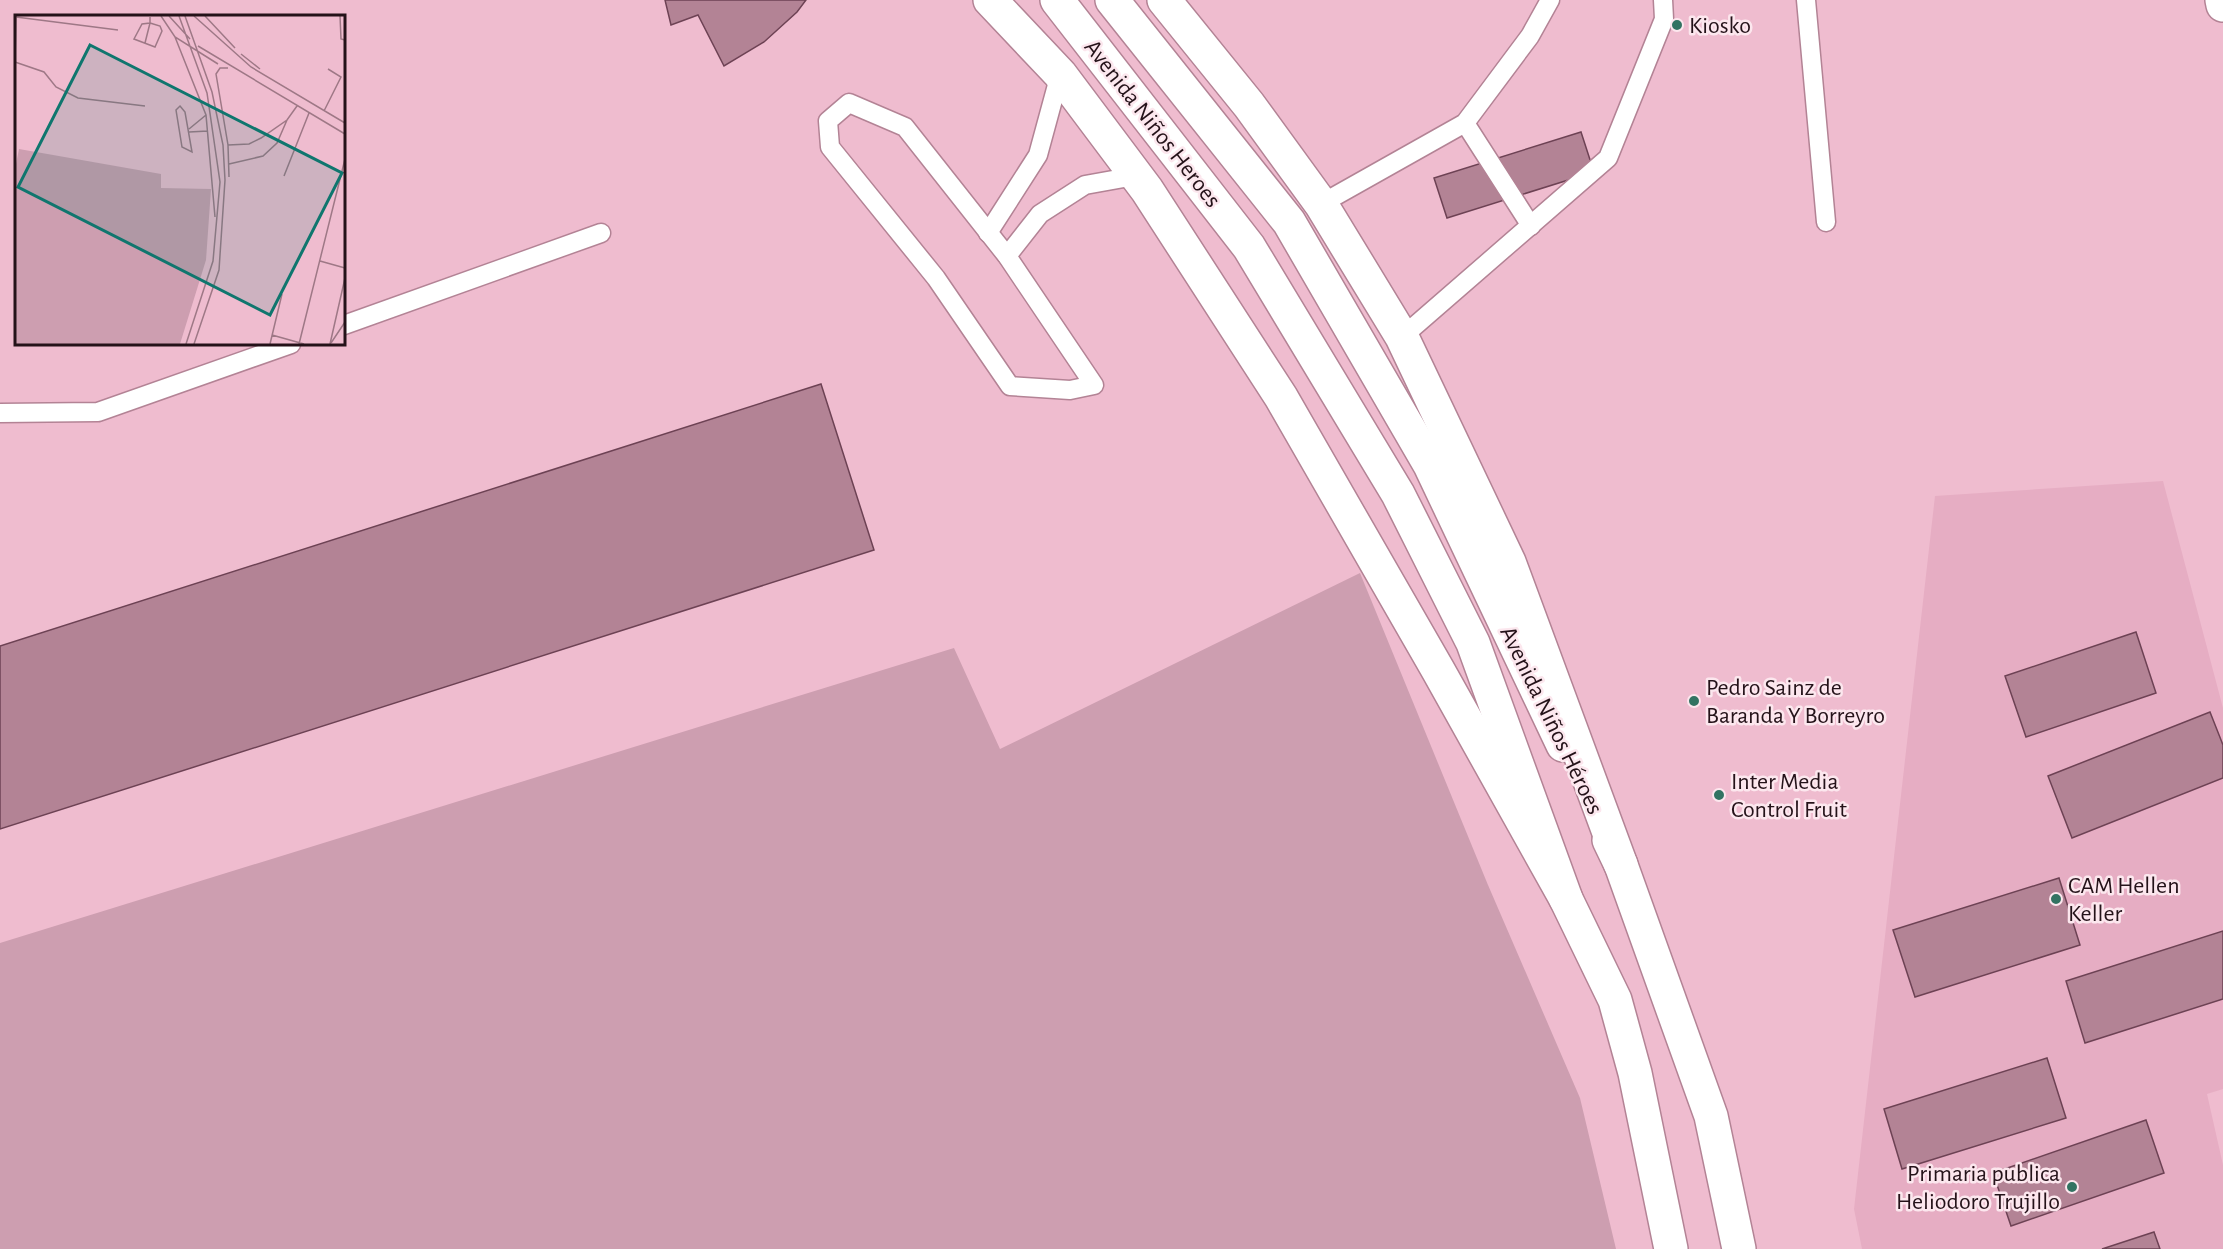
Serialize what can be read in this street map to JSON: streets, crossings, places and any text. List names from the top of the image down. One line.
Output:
{"streets":{"main road":["Avenida Niños Heroes","Avenida Niños Héroes"]},"crossings":[["Avenida Niños Heroes","Avenida Niños Héroes"]],"places":["Kiosko","Pedro Sainz de Baranda Y Borreyro","Inter Media Control Fruit","CAM Hellen Keller","Primaria publica Heliodoro Trujillo"]}
